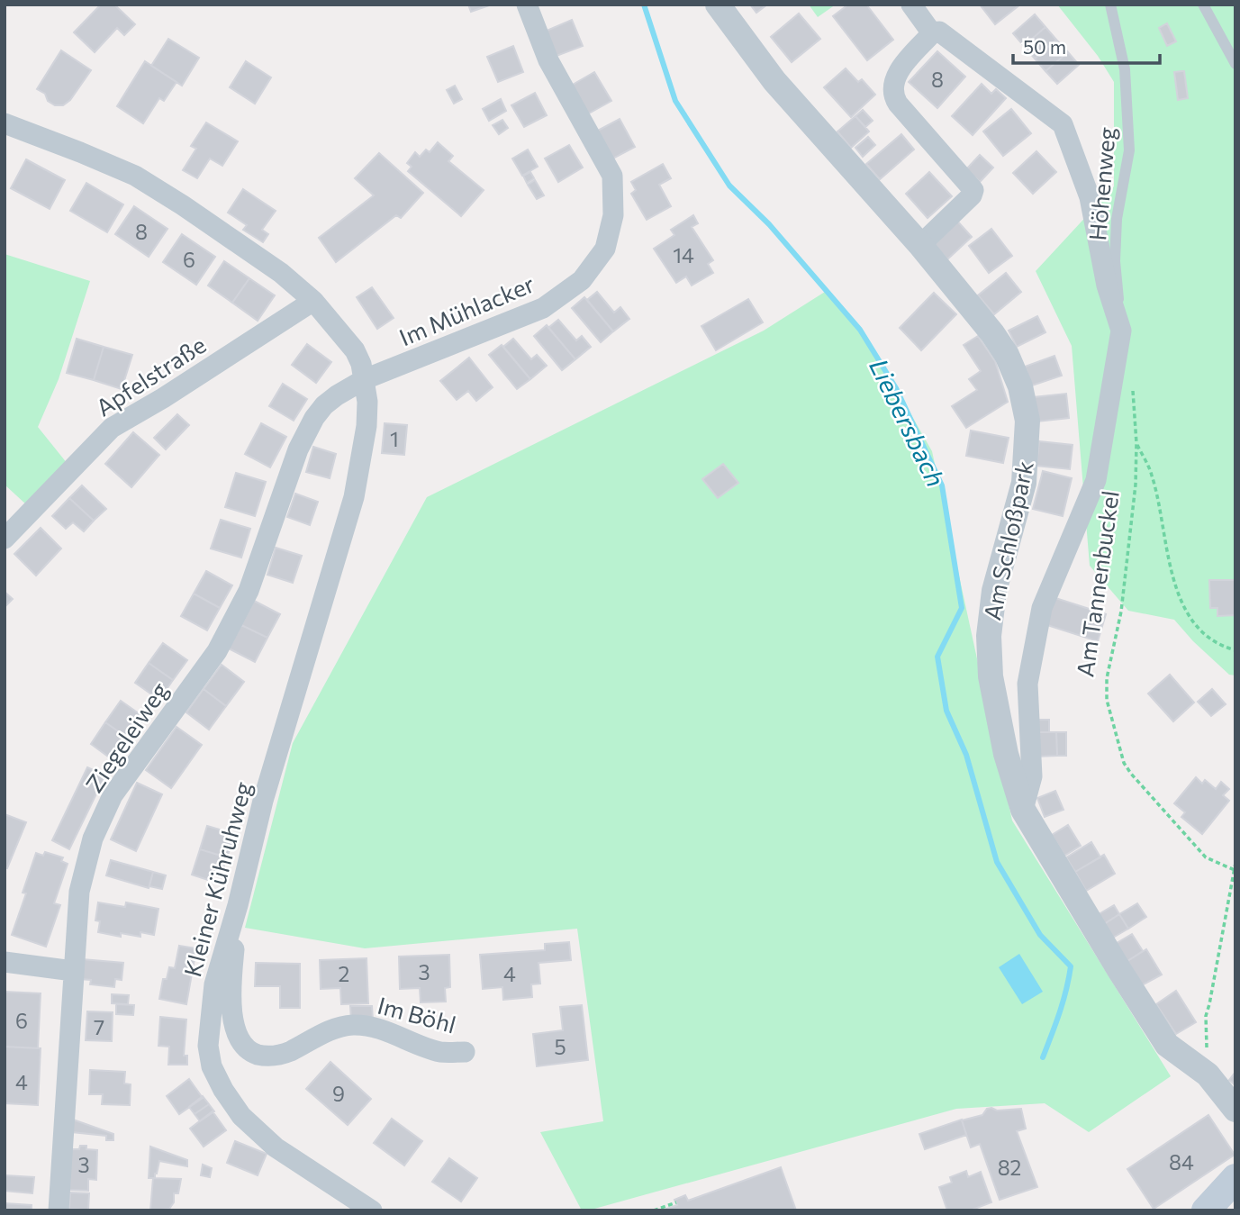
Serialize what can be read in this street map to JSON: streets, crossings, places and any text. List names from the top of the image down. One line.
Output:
{"streets":{"street":["Im Mühlacker","Apfelstraße","Am Schloßpark","Am Tannenbuckel","Ziegeleiweg","Kleiner Kühruhweg","Im Böhl"],"lane":["Höhenweg"]},"crossings":[["Höhenweg","Am Tannenbuckel"],["Im Mühlacker","Ziegeleiweg"],["Im Mühlacker","Kleiner Kühruhweg"],["Apfelstraße","Kleiner Kühruhweg"],["Am Schloßpark","Am Tannenbuckel"],["Ziegeleiweg","Kleiner Kühruhweg"],["Kleiner Kühruhweg","Im Böhl"]],"water":["Liebersbach"],"house_numbers":["8","8","14","6","1","3","2","4","6","7","5","4","9","84","3","82"],"scale_bar":"50 m"}
